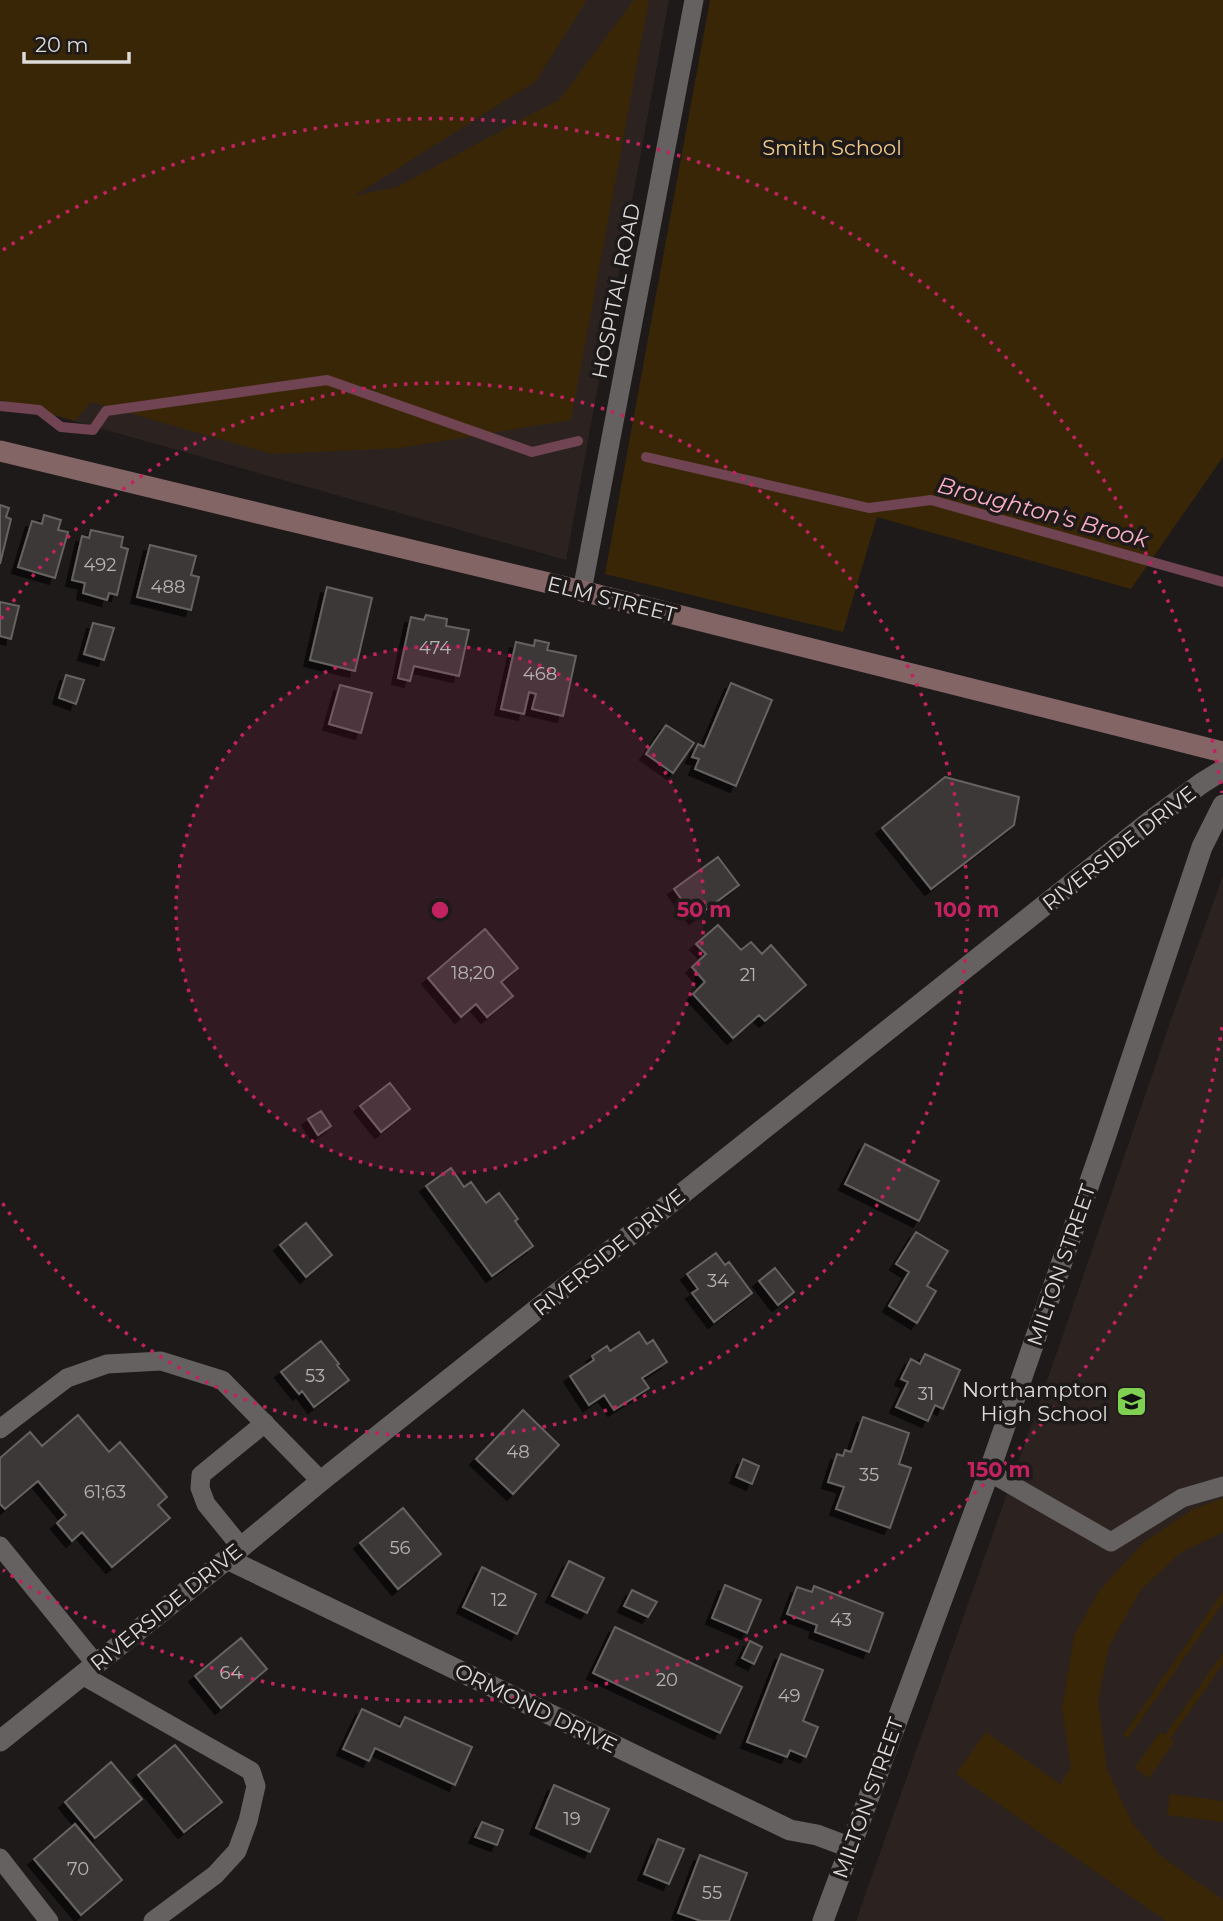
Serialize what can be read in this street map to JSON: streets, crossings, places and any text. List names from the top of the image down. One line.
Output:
{"streets":{"main road":["ELM STREET"],"street":["RIVERSIDE DRIVE","MILTON STREET","ORMOND DRIVE"],"lane":["HOSPITAL ROAD"]},"crossings":[["HOSPITAL ROAD","ELM STREET"],["RIVERSIDE DRIVE","ORMOND DRIVE"],["MILTON STREET","ORMOND DRIVE"]],"water":["Broughton's Brook"],"parks":["Smith School"],"places":{"school or university":["Northampton High School"]},"house_numbers":["492","488","474","468","18;20","21","34","53","31","48","35","61;63","56","12","43","64","20","49","19","70","55"],"scale_bar":"20 m","rings":["50 m","100 m","150 m"]}
